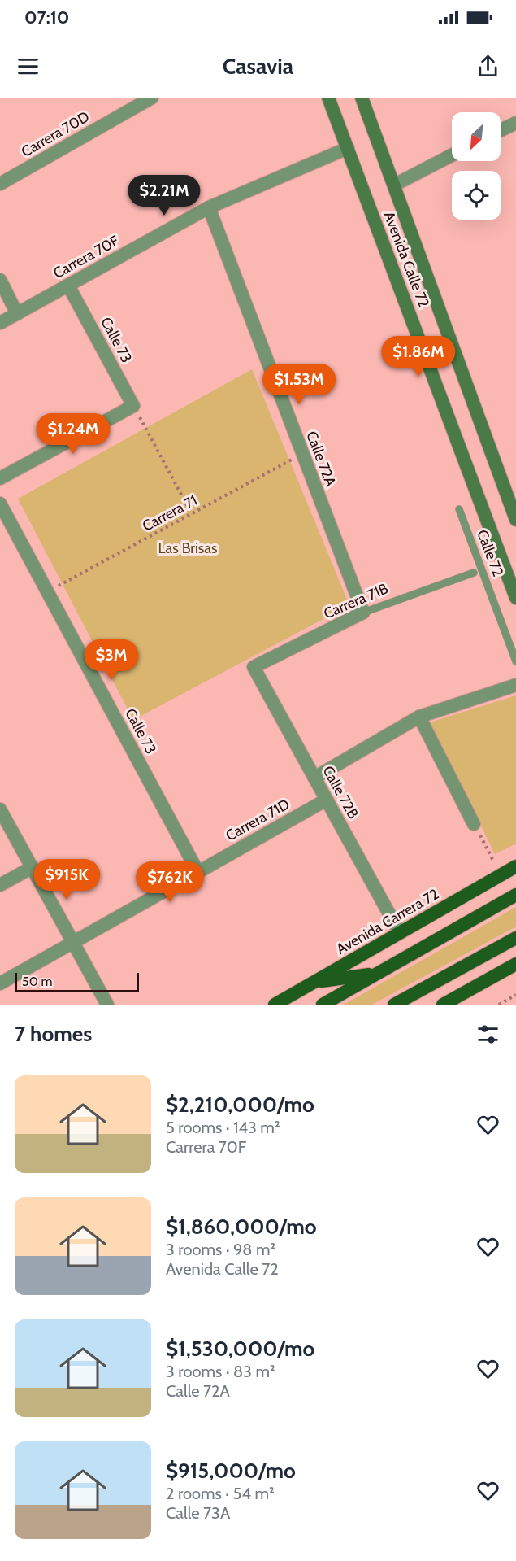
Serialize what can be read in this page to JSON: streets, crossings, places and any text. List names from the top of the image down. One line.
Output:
{"streets":{"highway":["Avenida Carrera 72"],"main road":["Avenida Calle 72"],"street":["Carrera 70D","Carrera 70F","Calle 73","Calle 72A","Carrera 71B","Calle 72B","Carrera 71D"],"lane":["Calle 72"],"path":["Carrera 71"]},"crossings":[["Carrera 70F","Avenida Calle 72"],["Carrera 70F","Calle 73"],["Carrera 70F","Calle 72A"],["Calle 73","Carrera 71"],["Calle 73","Carrera 71D"],["Calle 72A","Carrera 71"],["Calle 72A","Carrera 71B"],["Carrera 71B","Calle 72B"],["Calle 72B","Carrera 71D"],["Calle 72B","Avenida Carrera 72"]],"parks":["Las Brisas"],"scale_bar":"50 m","north":"bottom left","page":{"status":"07:10","header":"Casavia","price":["$2.21M","$1.86M","$1.53M","$1.24M","$3M","$915K","$762K"],"scale":"50 m","heading":"7 homes","list":[{"name":"$2,210,000/mo","note":"5 rooms · 143 m² · Carrera 70F"},{"name":"$1,860,000/mo","note":"3 rooms · 98 m² · Avenida Calle 72"},{"name":"$1,530,000/mo","note":"3 rooms · 83 m² · Calle 72A"},{"name":"$915,000/mo","note":"2 rooms · 54 m² · Calle 73A"}]}}
